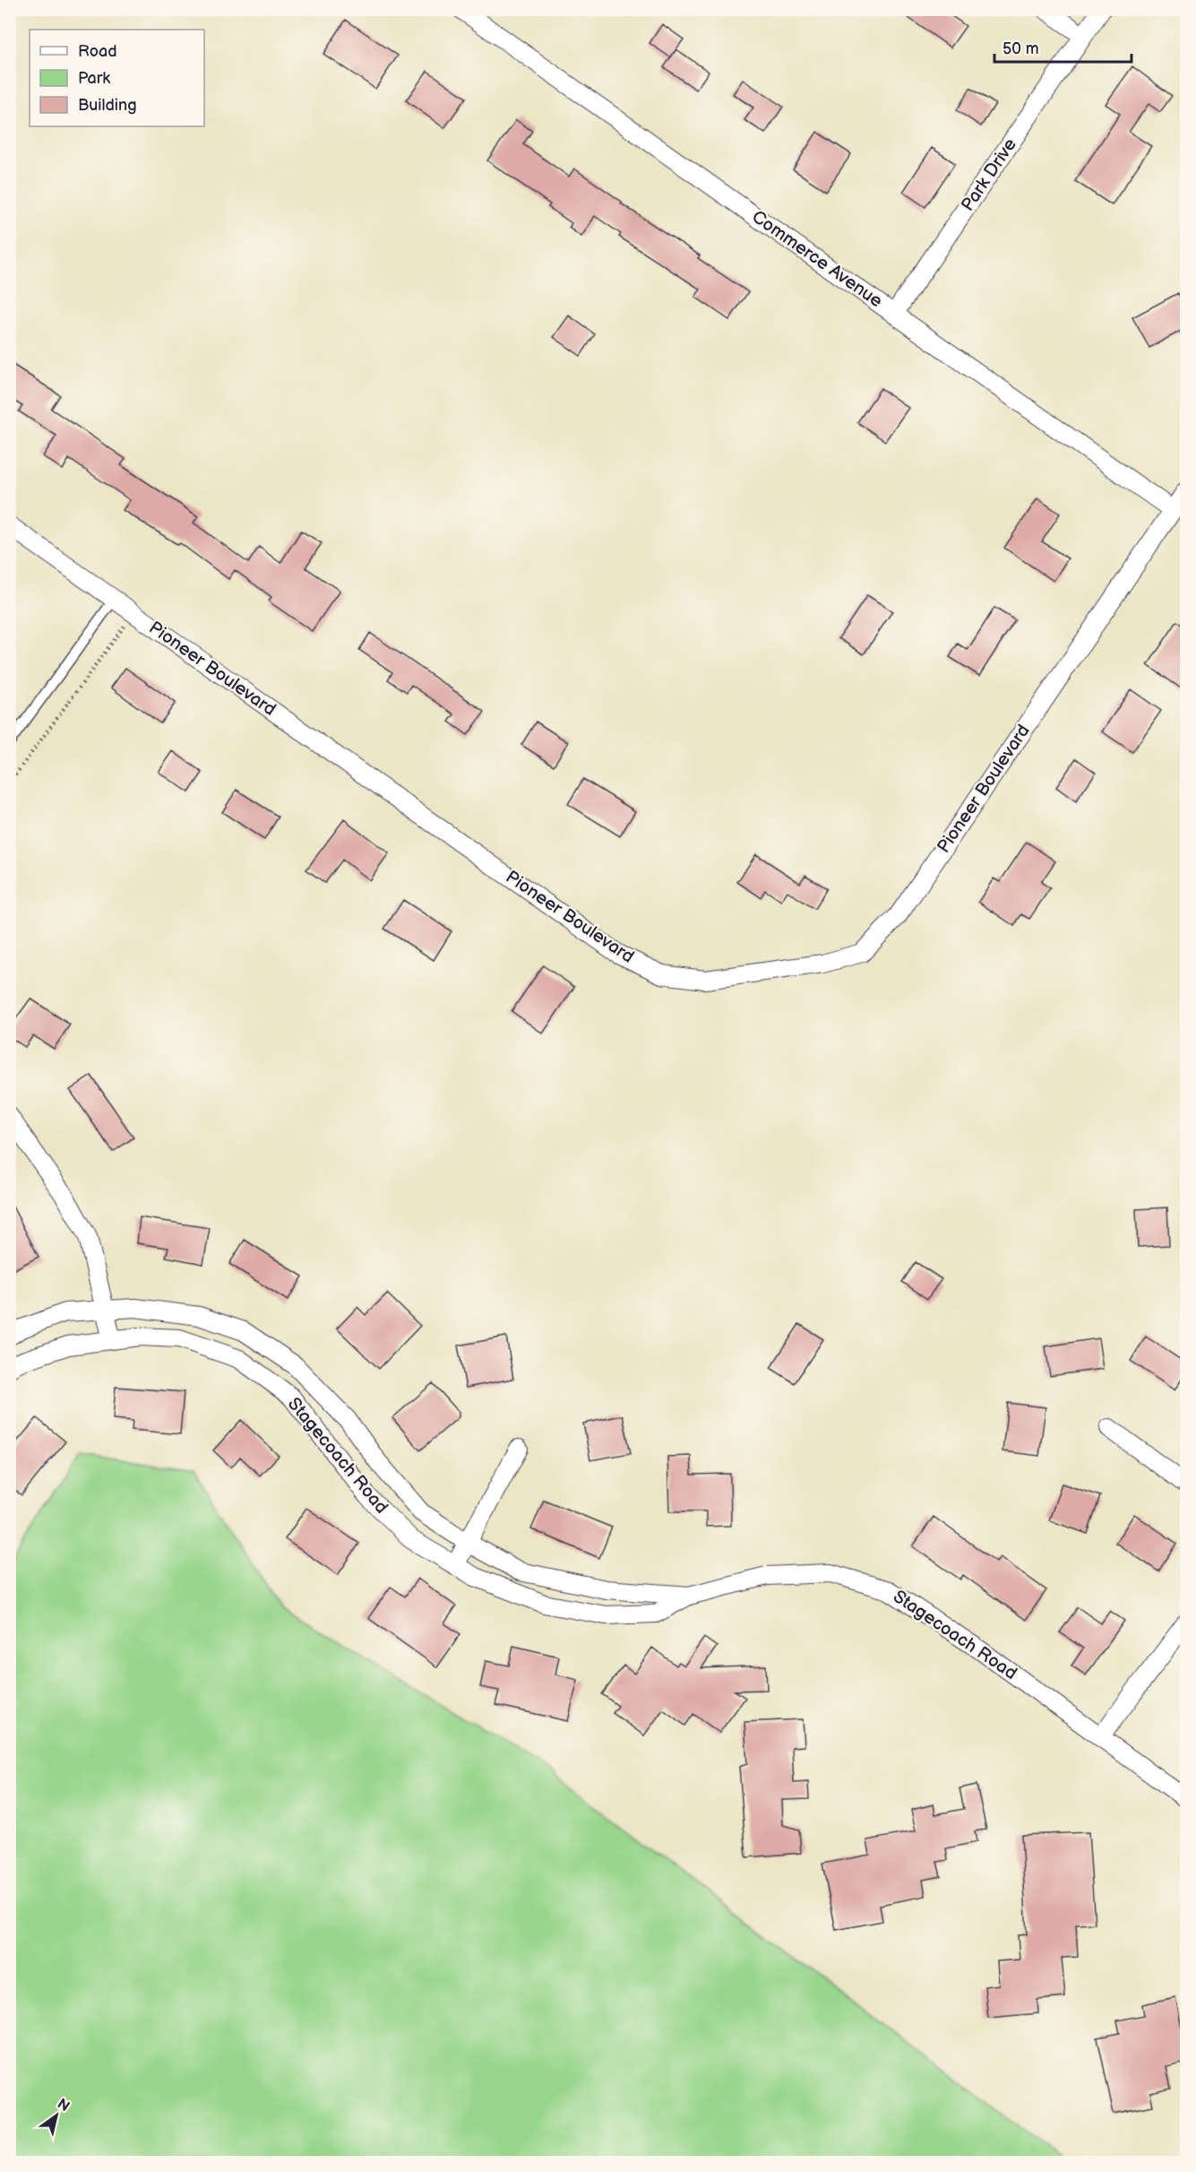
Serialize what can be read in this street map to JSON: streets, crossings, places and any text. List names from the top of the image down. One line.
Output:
{"streets":{"street":["Park Drive","Commerce Avenue","Pioneer Boulevard","Stagecoach Road"]},"crossings":[["Park Drive","Commerce Avenue"],["Commerce Avenue","Pioneer Boulevard"]],"legend":["Road","Park","Building"],"scale_bar":"50 m","north":"top right"}
